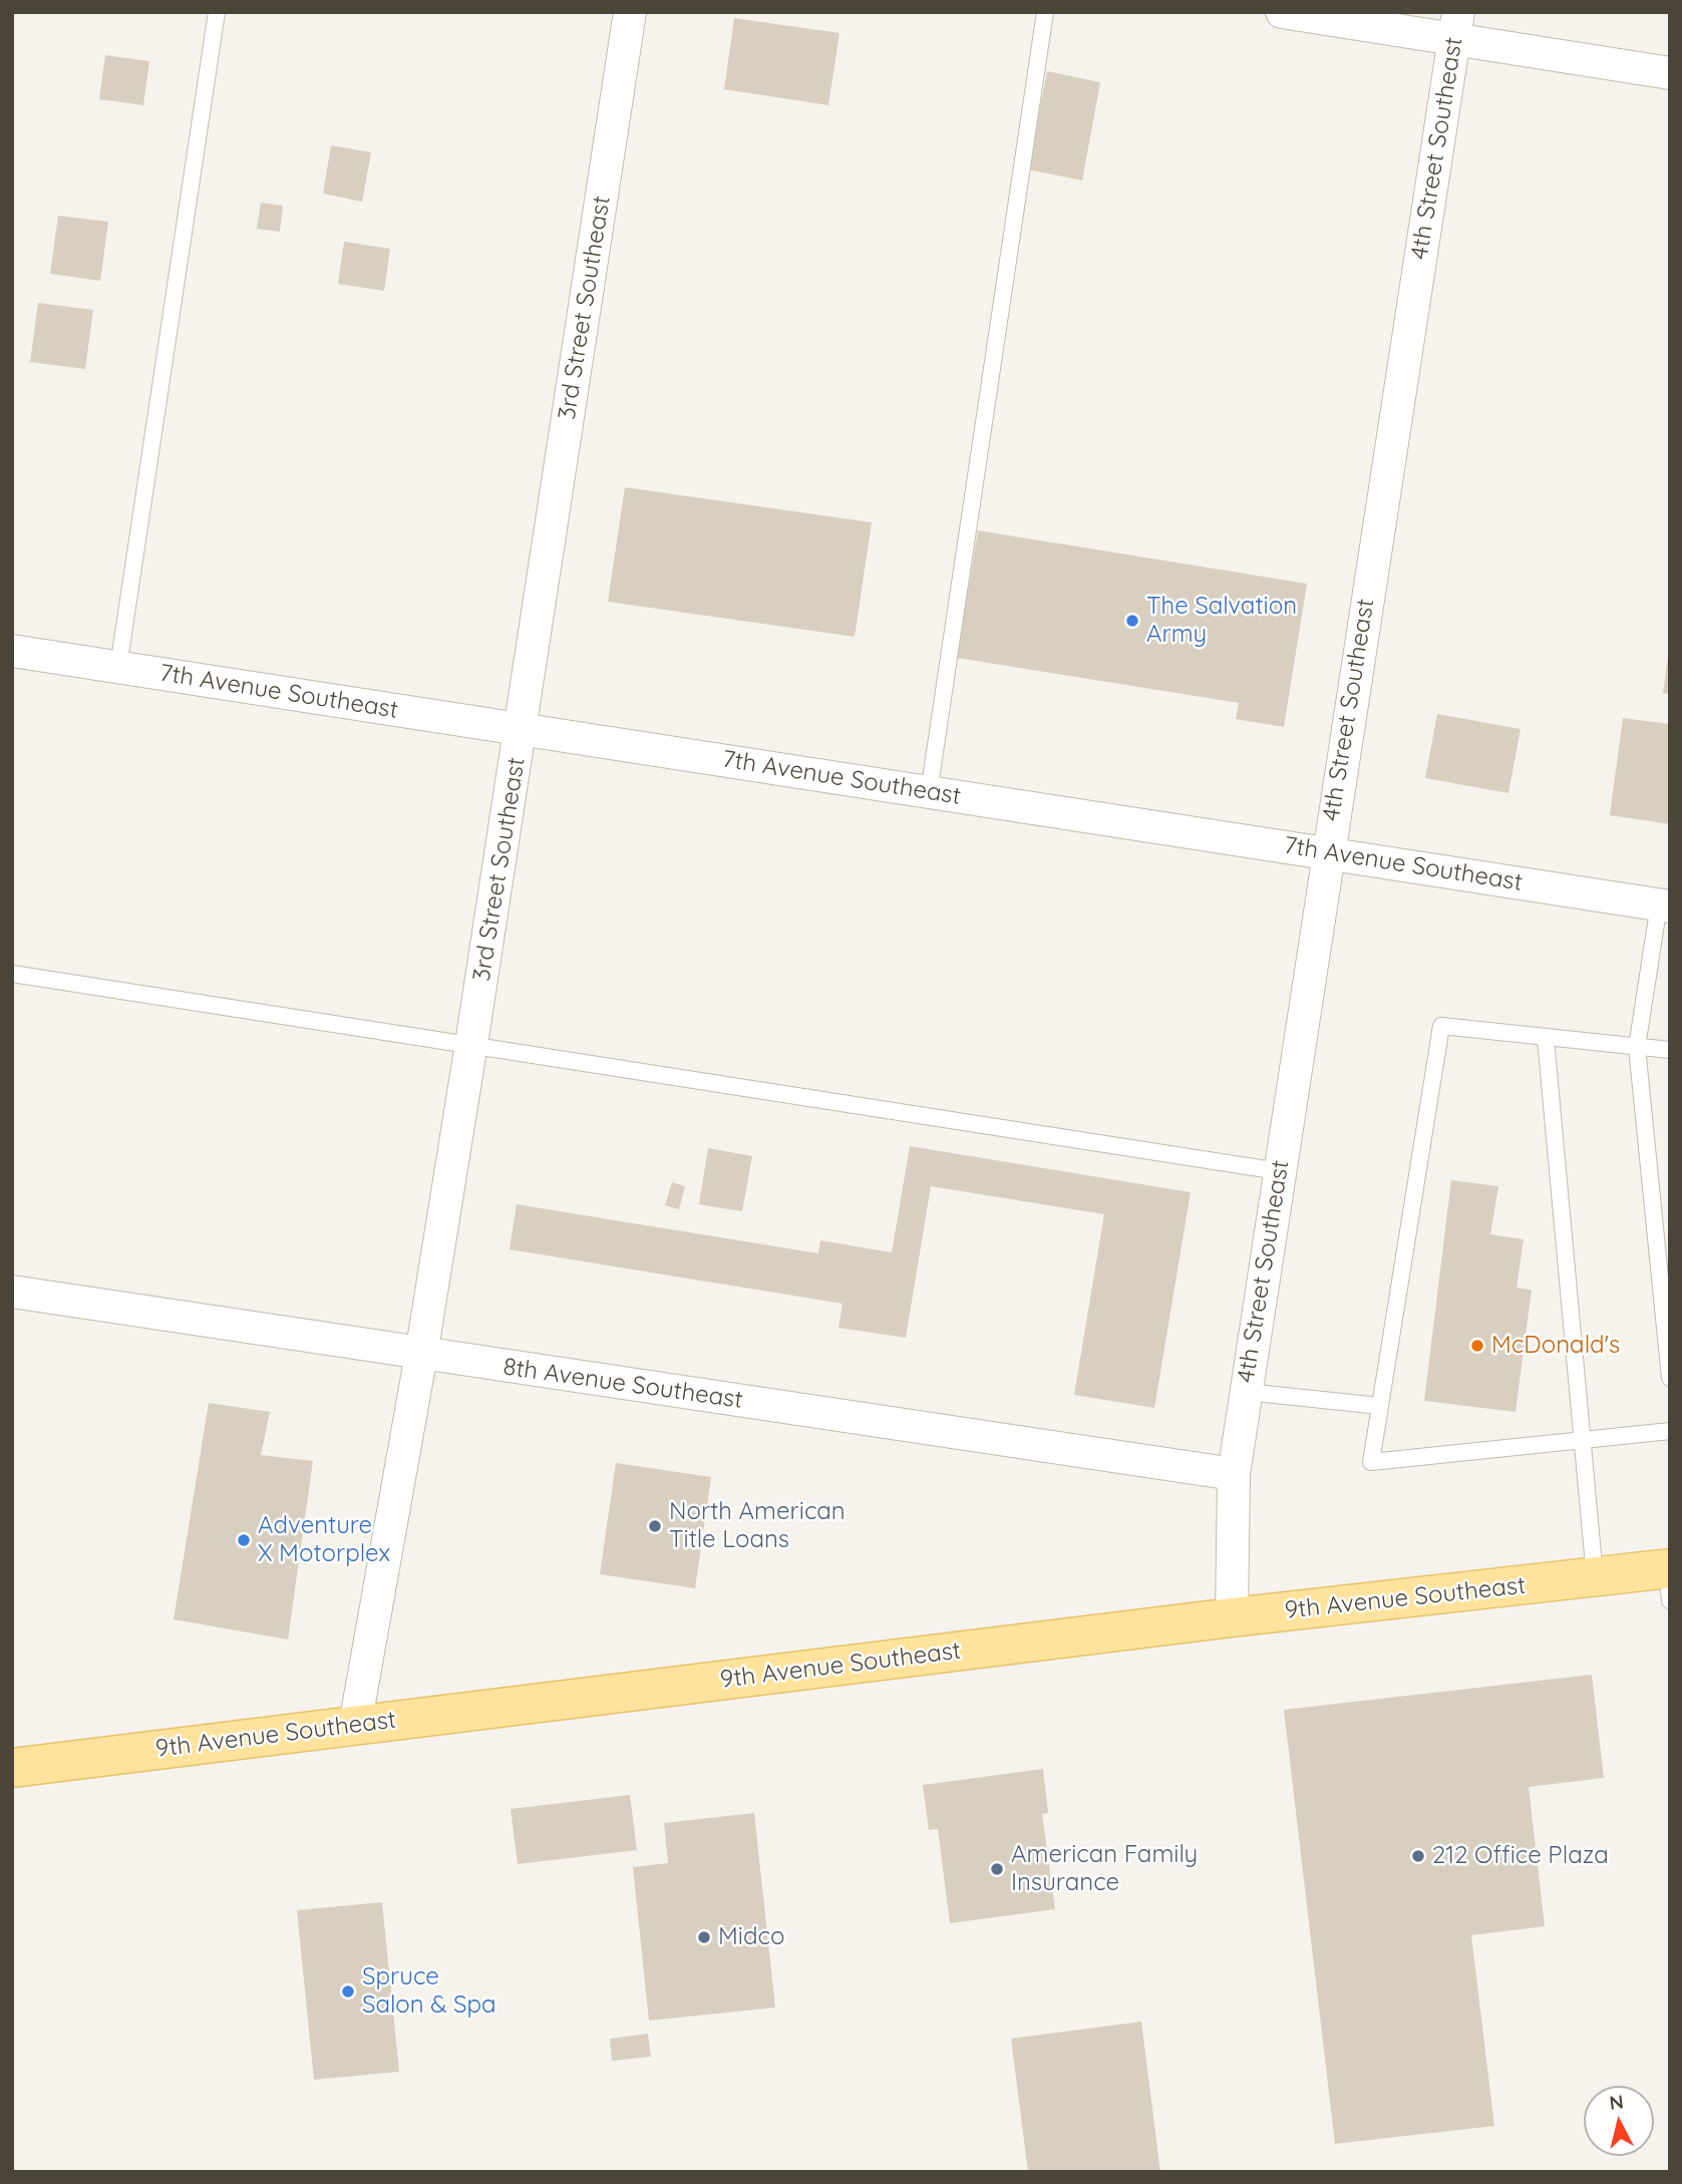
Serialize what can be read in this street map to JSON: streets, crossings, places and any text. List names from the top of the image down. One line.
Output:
{"streets":{"main road":["9th Avenue Southeast"],"street":["4th Street Southeast","3rd Street Southeast","7th Avenue Southeast","8th Avenue Southeast"]},"crossings":[["4th Street Southeast","7th Avenue Southeast"],["4th Street Southeast","8th Avenue Southeast"],["4th Street Southeast","9th Avenue Southeast"],["3rd Street Southeast","7th Avenue Southeast"],["3rd Street Southeast","8th Avenue Southeast"],["3rd Street Southeast","9th Avenue Southeast"]],"places":["The Salvation Army","McDonald's","North American Title Loans","Adventure X Motorplex","212 Office Plaza","American Family Insurance","Midco","Spruce Salon & Spa"],"north":"top"}
